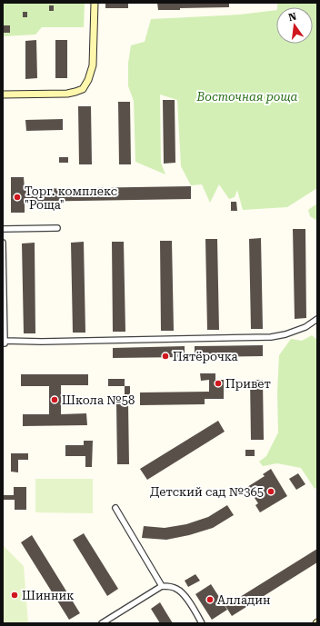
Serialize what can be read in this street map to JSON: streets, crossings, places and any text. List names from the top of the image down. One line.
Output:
{"parks":["Восточная роща"],"places":["Торг. комплекс \"Роща\"","Пятёрочка","Привет","Школа №58","Детский сад №365","Шинник","Алладин"],"north":"top"}
